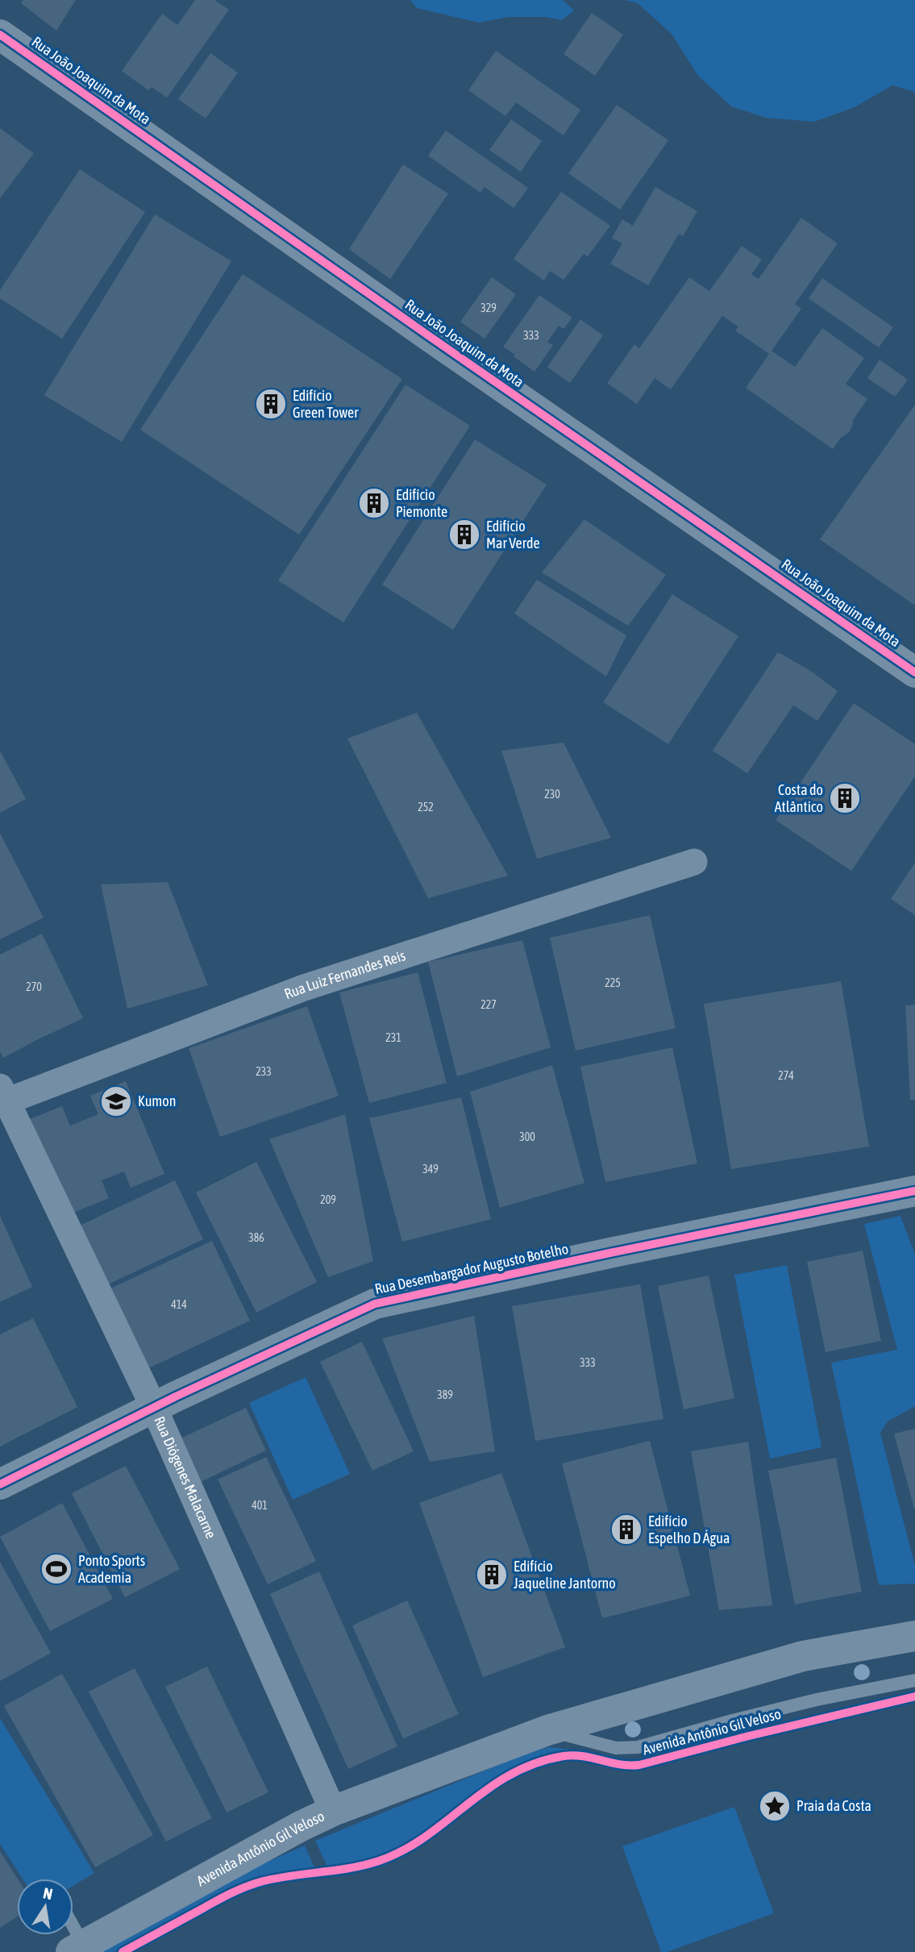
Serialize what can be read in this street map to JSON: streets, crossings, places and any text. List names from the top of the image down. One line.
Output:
{"streets":{"street":["Rua João Joaquim da Mota","Rua Luiz Fernandes Reis","Rua Desembargador Augusto Botelho","Rua Diógenes Malacarne","Avenida Antônio Gil Veloso"]},"crossings":[["Rua Luiz Fernandes Reis","Rua Diógenes Malacarne"],["Rua Desembargador Augusto Botelho","Rua Diógenes Malacarne"],["Rua Diógenes Malacarne","Avenida Antônio Gil Veloso"]],"places":{"building":["Edifício Green Tower","Edifício Piemonte","Edifício Mar Verde","Costa do Atlântico","Edifício Espelho D Água","Edifício Jaqueline Jantorno"],"school or university":["Kumon"],"sports":["Ponto Sports Academia"],"place":["Praia da Costa"]},"house_numbers":["329","333","230","252","225","270","227","231","233","274","300","349","209","386","414","333","389","401"],"north":"top"}
